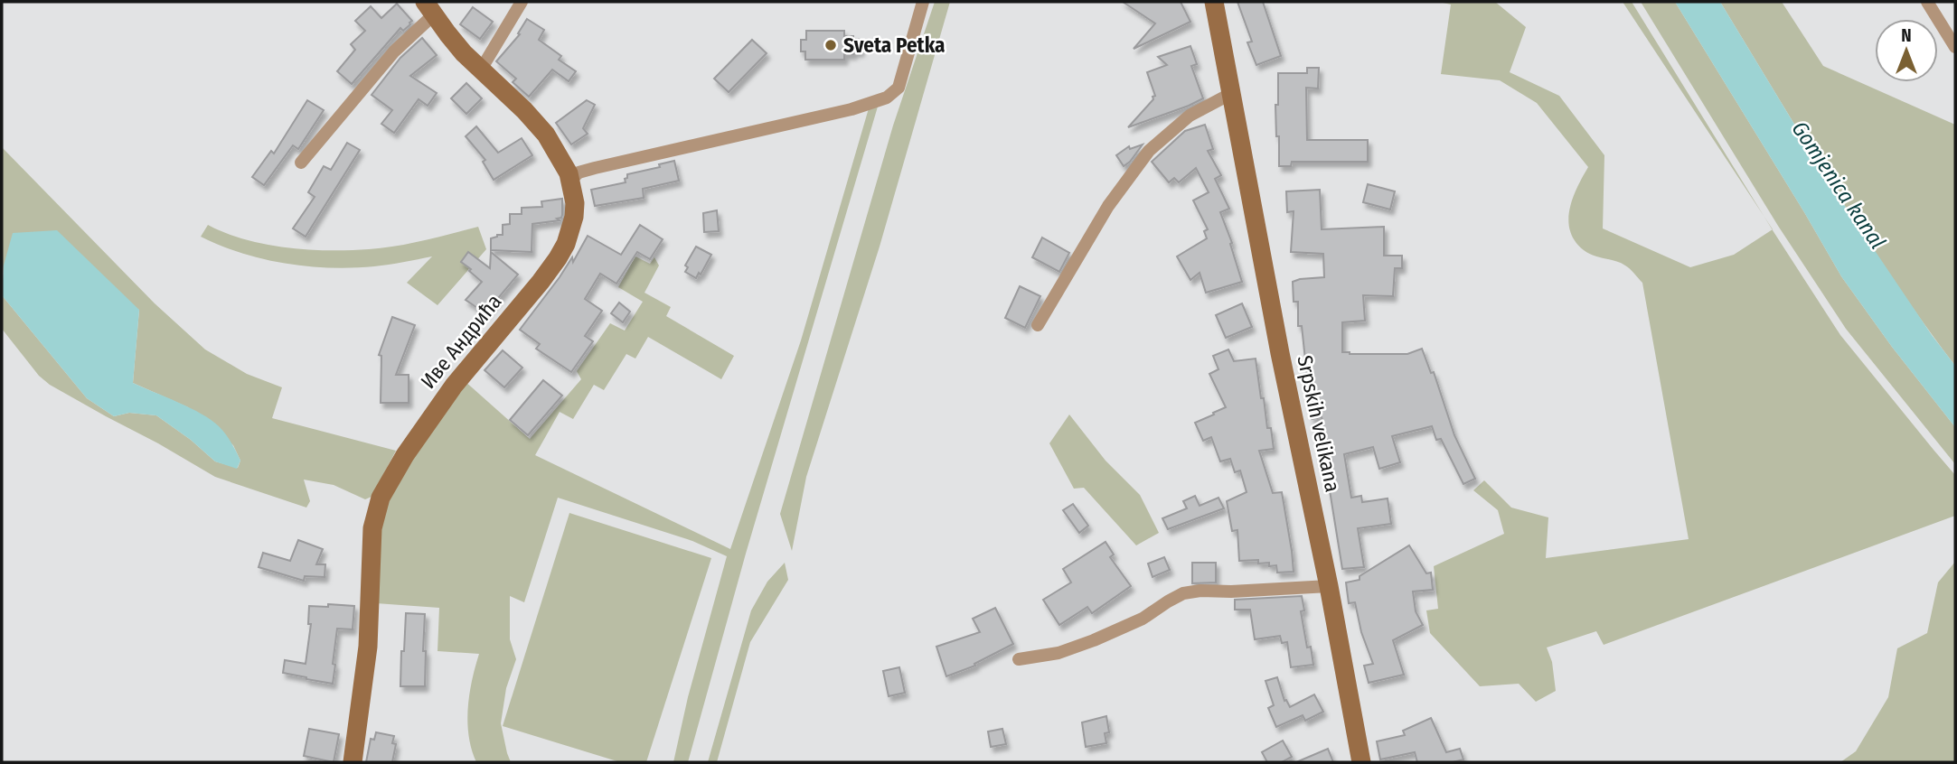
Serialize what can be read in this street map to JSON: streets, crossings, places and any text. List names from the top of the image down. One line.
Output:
{"streets":{"street":["Иве Андрића","Srpskih velikana"]},"water":["Gomjenica kanal"],"places":["Sveta Petka"],"north":"top"}
